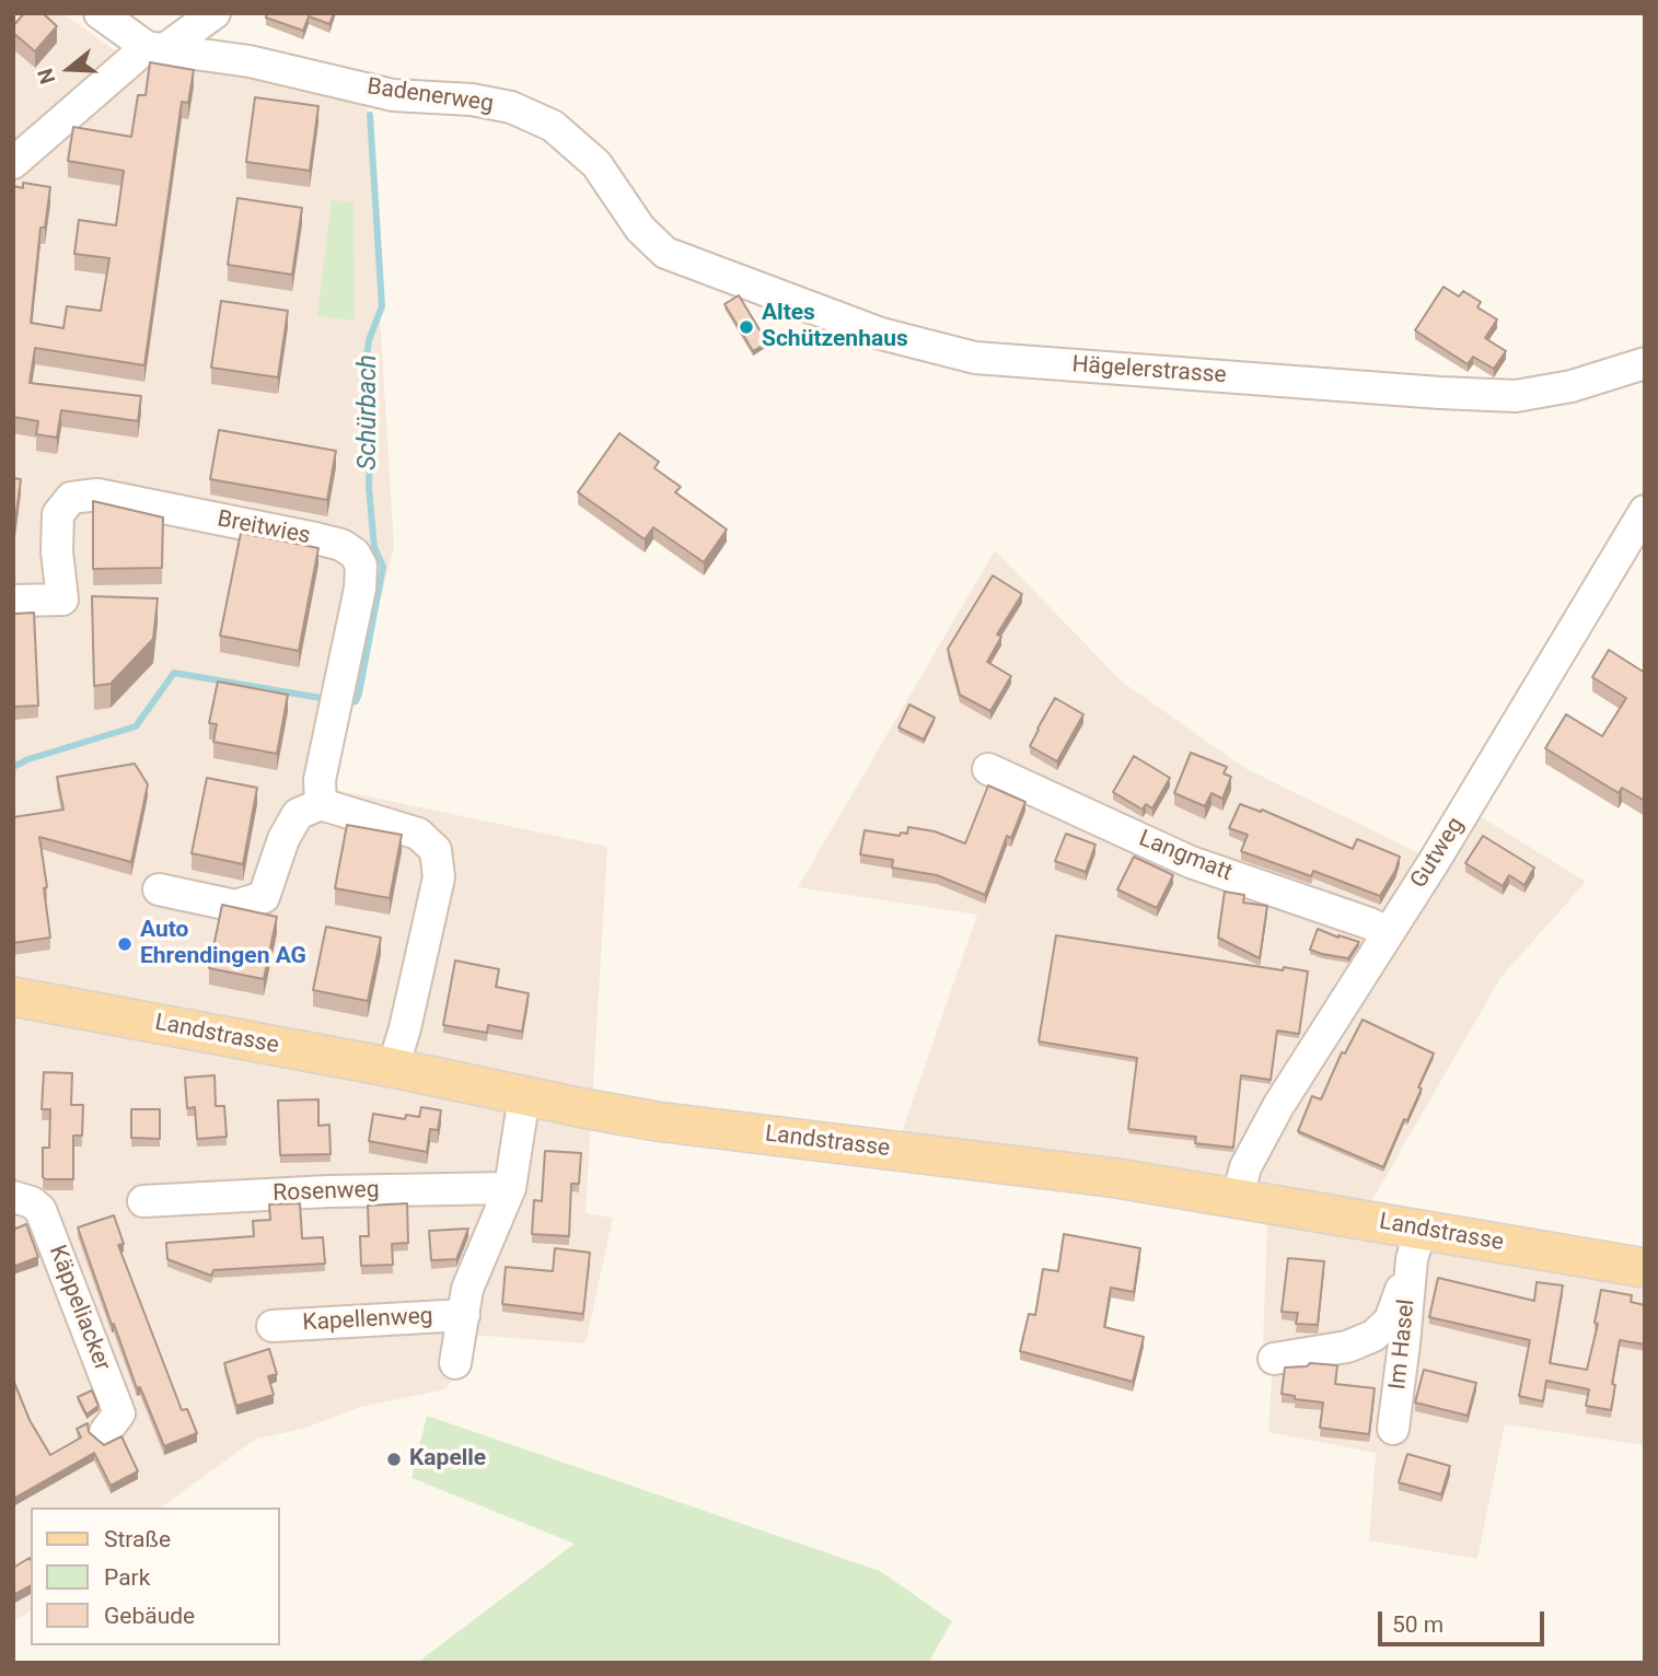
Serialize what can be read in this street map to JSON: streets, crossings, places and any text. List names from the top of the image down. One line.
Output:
{"streets":{"main road":["Landstrasse"],"street":["Badenerweg","Hägelerstrasse","Breitwies","Gutweg","Langmatt","Rosenweg","Käppeliacker","Kapellenweg","Im Hasel"]},"crossings":[["Badenerweg","Hägelerstrasse"],["Gutweg","Langmatt"],["Gutweg","Landstrasse"],["Landstrasse","Kapellenweg"],["Landstrasse","Im Hasel"],["Rosenweg","Kapellenweg"]],"water":["Schürbach"],"places":["Altes Schützenhaus","Auto Ehrendingen AG","Kapelle"],"legend":["Straße","Park","Gebäude"],"scale_bar":"50 m","north":"left"}
